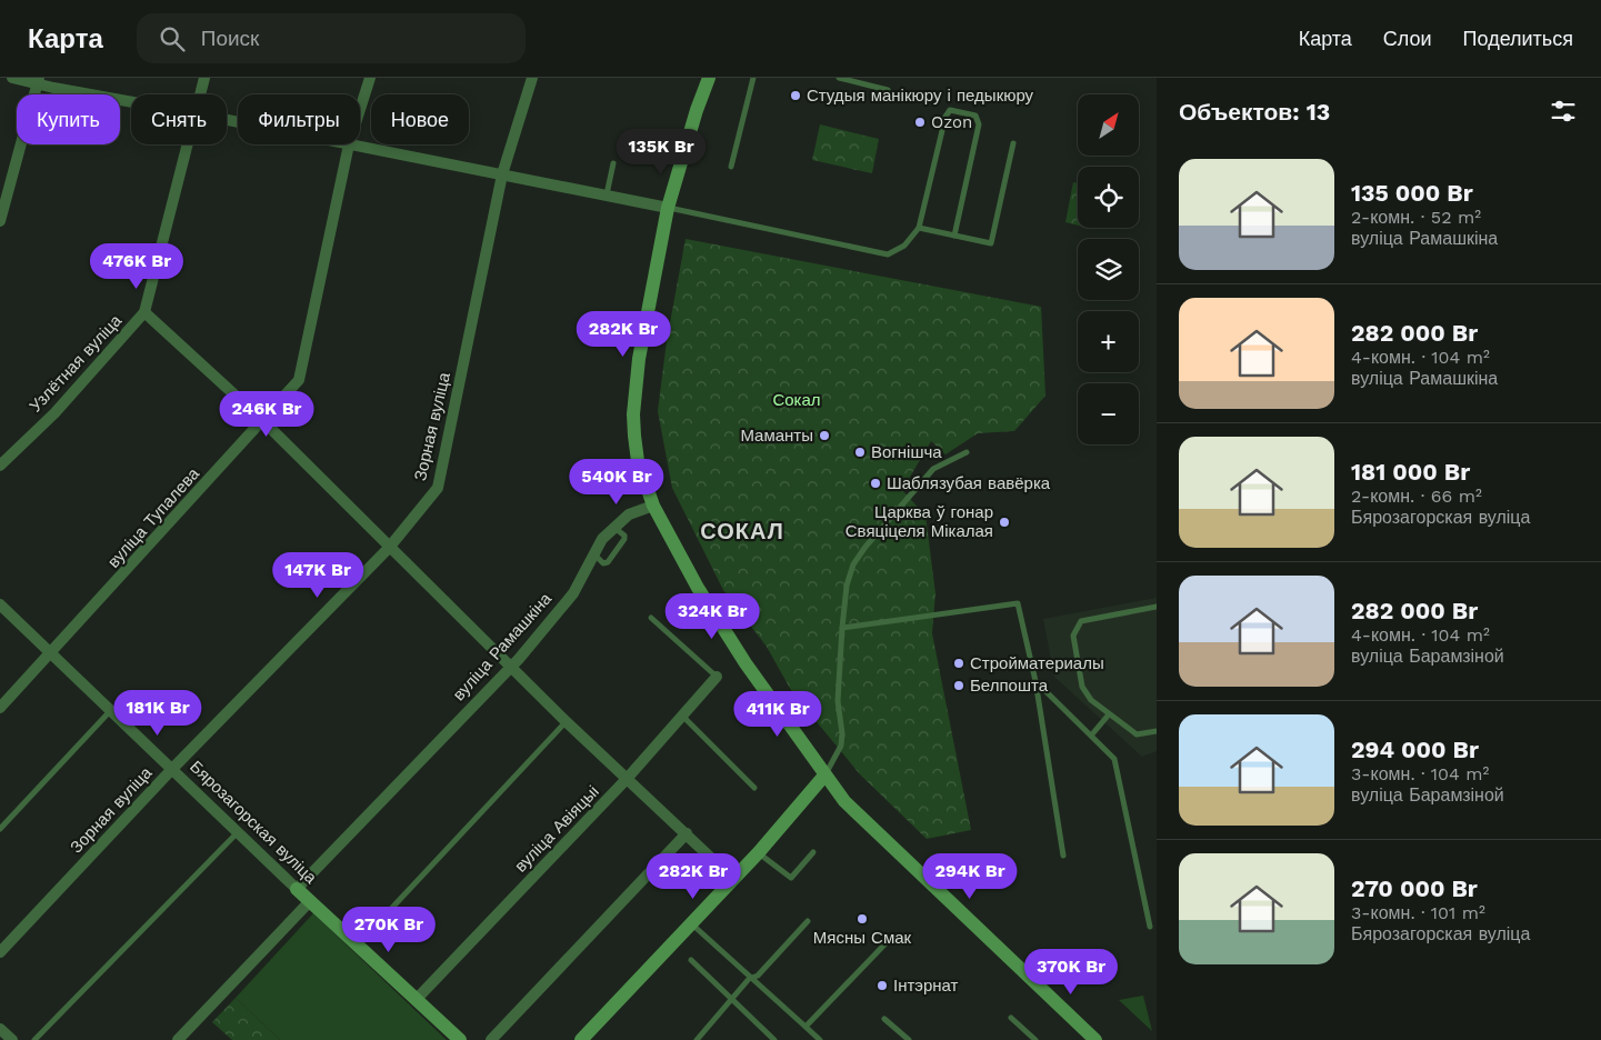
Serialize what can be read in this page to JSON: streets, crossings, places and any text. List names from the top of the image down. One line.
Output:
{"streets":{"street":["Узлётная вуліца","Зорная вуліца","вуліца Тупалева","вуліца Рамашкіна","Бярозагорская вуліца","вуліца Авіяцыі"]},"crossings":[["Зорная вуліца","Бярозагорская вуліца"],["вуліца Тупалева","Бярозагорская вуліца"],["вуліца Рамашкіна","Бярозагорская вуліца"],["Бярозагорская вуліца","вуліца Авіяцыі"]],"districts":["СОКАЛ"],"parks":["Сокал"],"places":["Студыя манікюру і педыкюру","Ozon","Маманты","Вогнішча","Шаблязубая вавёрка","Царква ў гонар Свяціцеля Мікалая","Стройматериалы","Белпошта","Мясны Смак","Інтэрнат"],"north":"top right","page":{"header":"Карта","search":"Поиск","nav":["Карта","Слои","Поделиться"],"heading":"Объектов: 13","map_buttons":["+","−"],"chip":["Купить","Снять","Фильтры","Новое"],"price":["135K Br","476K Br","282K Br","246K Br","540K Br","147K Br","324K Br","181K Br","411K Br","282K Br","294K Br","270K Br","370K Br"],"list":[{"name":"135 000 Br","note":"2-комн. · 52 m² · вуліца Рамашкіна"},{"name":"282 000 Br","note":"4-комн. · 104 m² · вуліца Рамашкіна"},{"name":"181 000 Br","note":"2-комн. · 66 m² · Бярозагорская вуліца"},{"name":"282 000 Br","note":"4-комн. · 104 m² · вуліца Барамзіной"},{"name":"294 000 Br","note":"3-комн. · 104 m² · вуліца Барамзіной"},{"name":"270 000 Br","note":"3-комн. · 101 m² · Бярозагорская вуліца"}]}}
